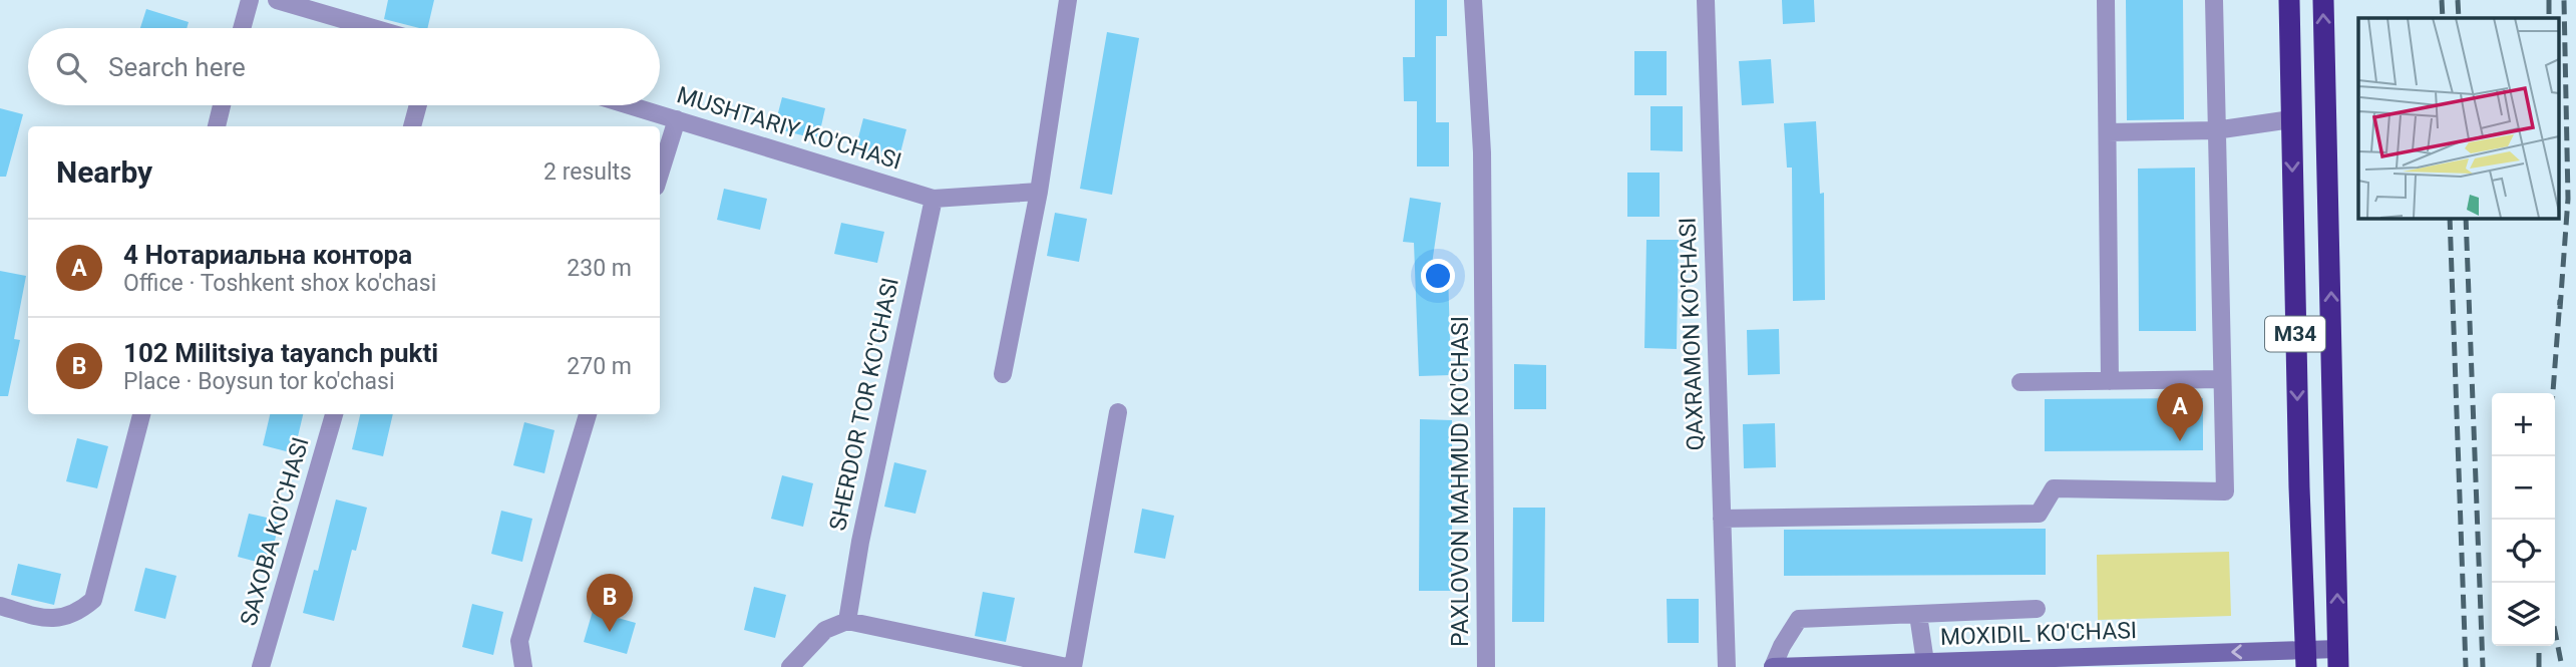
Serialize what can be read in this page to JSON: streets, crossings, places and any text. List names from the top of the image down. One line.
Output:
{"streets":{"highway":["M34"],"main road":["MOXIDIL KO'CHASI"],"street":["MUSHTARIY KO'CHASI","QAXRAMON KO'CHASI","SHERDOR TOR KO'CHASI","PAXLOVON MAHMUD KO'CHASI","SAXOBA KO'CHASI"]},"crossings":[["MUSHTARIY KO'CHASI","SHERDOR TOR KO'CHASI"],["M34","MOXIDIL KO'CHASI"]],"one_way":["MOXIDIL KO'CHASI"],"page":{"search":"Search here","heading":["Nearby","2 results"],"list":[{"mark":"A","name":"4 Нотариальна контора","note":"Office · Toshkent shox ko'chasi","value":"230 m"},{"mark":"B","name":"102 Militsiya tayanch pukti","note":"Place · Boysun tor ko'chasi","value":"270 m"}],"pins":["A","B"],"map_buttons":["+","−"]}}
